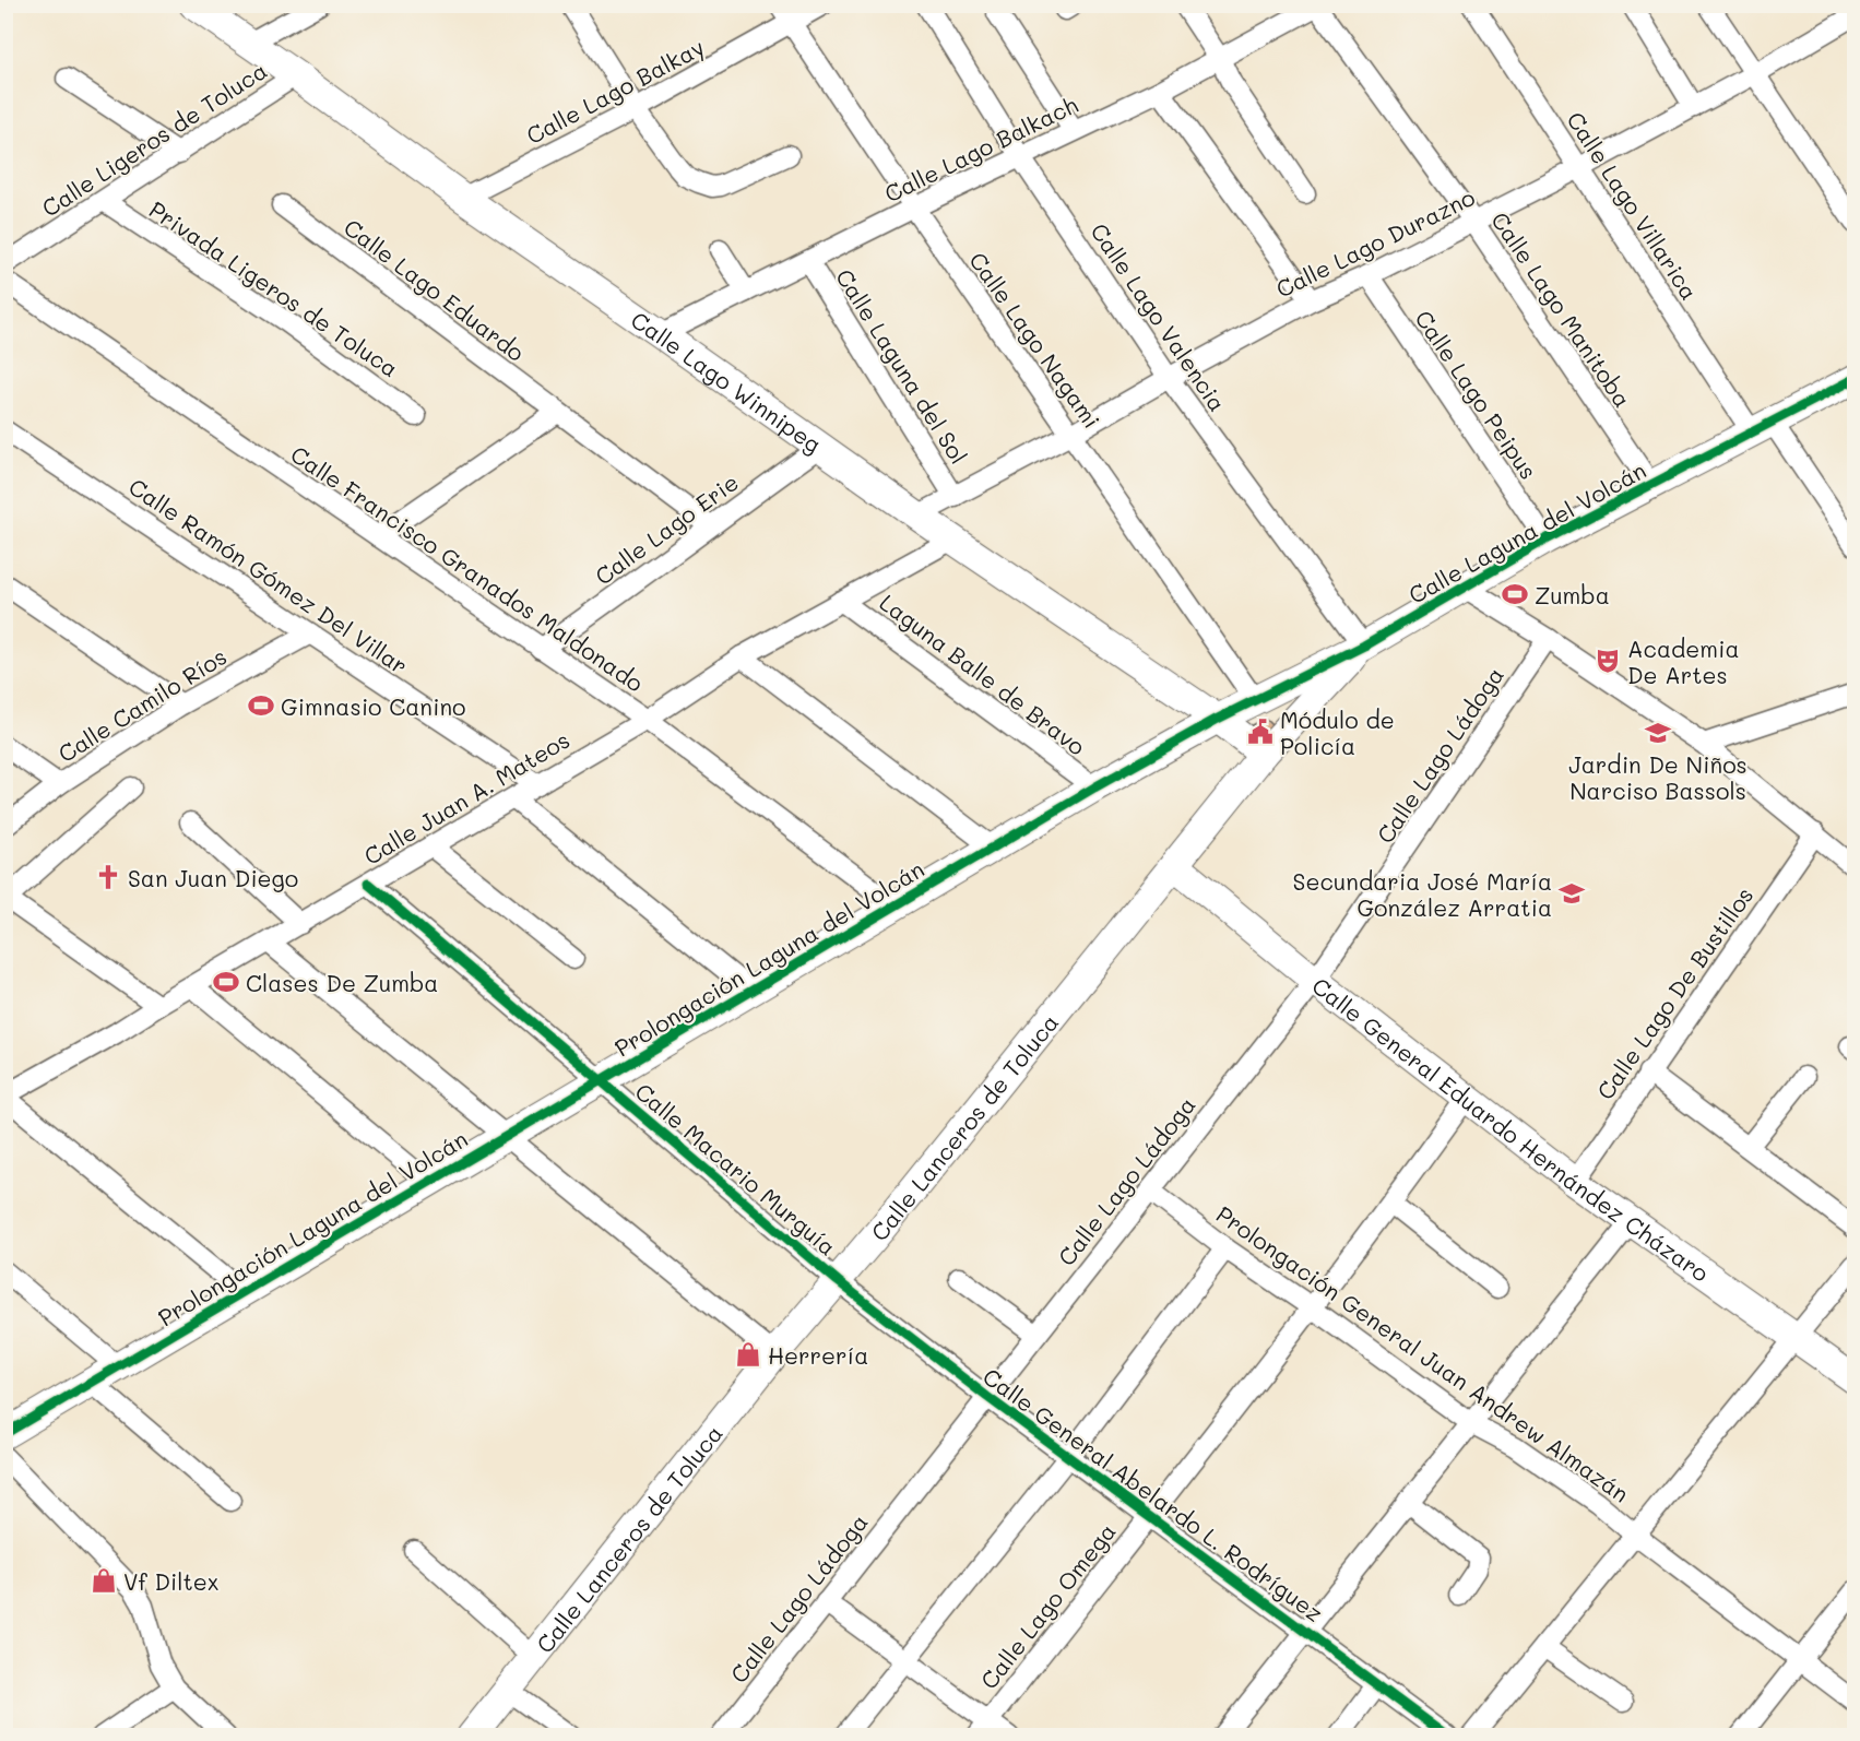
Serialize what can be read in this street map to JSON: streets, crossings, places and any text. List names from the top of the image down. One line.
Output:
{"streets":{"main road":["Calle Lago Winnipeg","Calle Laguna del Volcán","Prolongación Laguna del Volcán","Calle Lanceros de Toluca","Calle General Eduardo Hernández Cházaro"],"street":["Calle Lago Balkay","Calle Ligeros de Toluca","Calle Lago Balkach","Calle Lago Villarica","Calle Lago Durazno","Privada Ligeros de Toluca","Calle Lago Eduardo","Calle Lago Manitoba","Calle Lago Valencia","Calle Lago Nagami","Calle Laguna del Sol","Calle Lago Peipus","Calle Lago Erie","Calle Francisco Granados Maldonado","Calle Ramón Gómez Del Villar","Laguna Balle de Bravo","Calle Camilo Ríos","Calle Lago Ládoga","Calle Juan A. Mateos","Calle Lago De Bustillos","Calle Macario Murguía","Prolongación General Juan Andrew Almazán","Calle General Abelardo L. Rodríguez","Calle Lago Omega"]},"crossings":[["Calle Lago Balkay","Calle Lago Nagami"],["Calle Lago Balkay","Calle Lago Winnipeg"],["Calle Ligeros de Toluca","Privada Ligeros de Toluca"],["Calle Ligeros de Toluca","Calle Lago Winnipeg"],["Calle Lago Balkach","Calle Lago Manitoba"],["Calle Lago Balkach","Calle Lago Valencia"],["Calle Lago Balkach","Calle Lago Nagami"],["Calle Lago Balkach","Calle Laguna del Sol"],["Calle Lago Balkach","Calle Lago Winnipeg"],["Calle Lago Villarica","Calle Lago Durazno"],["Calle Lago Villarica","Calle Laguna del Volcán"],["Calle Lago Durazno","Calle Lago Manitoba"],["Calle Lago Durazno","Calle Lago Valencia"],["Calle Lago Durazno","Calle Lago Nagami"],["Calle Lago Durazno","Calle Laguna del Sol"],["Calle Lago Durazno","Calle Lago Winnipeg"],["Calle Lago Durazno","Calle Lago Peipus"],["Calle Lago Eduardo","Calle Lago Erie"],["Calle Lago Manitoba","Calle Laguna del Volcán"],["Calle Lago Valencia","Calle Laguna del Volcán"],["Calle Lago Valencia","Calle Lanceros de Toluca"],["Calle Lago Nagami","Calle Laguna del Volcán"],["Calle Lago Winnipeg","Calle Lago Erie"],["Calle Lago Winnipeg","Calle Laguna del Volcán"],["Calle Lago Winnipeg","Calle Juan A. Mateos"],["Calle Lago Winnipeg","Prolongación Laguna del Volcán"],["Calle Lago Winnipeg","Calle Lanceros de Toluca"],["Calle Lago Peipus","Calle Laguna del Volcán"],["Calle Lago Erie","Calle Francisco Granados Maldonado"],["Calle Laguna del Volcán","Prolongación Laguna del Volcán"],["Calle Laguna del Volcán","Calle Lanceros de Toluca"],["Calle Francisco Granados Maldonado","Calle Juan A. Mateos"],["Calle Francisco Granados Maldonado","Prolongación Laguna del Volcán"],["Calle Ramón Gómez Del Villar","Calle Camilo Ríos"],["Calle Ramón Gómez Del Villar","Calle Juan A. Mateos"],["Laguna Balle de Bravo","Calle Juan A. Mateos"],["Laguna Balle de Bravo","Prolongación Laguna del Volcán"],["Calle Lago Ládoga","Calle General Eduardo Hernández Cházaro"],["Calle Lago Ládoga","Prolongación General Juan Andrew Almazán"],["Calle Lago Ládoga","Calle General Abelardo L. Rodríguez"],["Calle Juan A. Mateos","Calle Macario Murguía"],["Prolongación Laguna del Volcán","Calle Macario Murguía"],["Calle Lago De Bustillos","Calle General Eduardo Hernández Cházaro"],["Calle Lanceros de Toluca","Calle General Eduardo Hernández Cházaro"],["Calle Lanceros de Toluca","Calle Macario Murguía"],["Calle Lanceros de Toluca","Calle General Abelardo L. Rodríguez"],["Calle General Eduardo Hernández Cházaro","Calle Lago Omega"],["Calle Macario Murguía","Calle General Abelardo L. Rodríguez"],["Prolongación General Juan Andrew Almazán","Calle Lago Omega"],["Calle General Abelardo L. Rodríguez","Calle Lago Omega"]],"places":{"sports":["Zumba","Gimnasio Canino","Clases De Zumba"],"theatre":["Academia De Artes"],"public building":["Módulo de Policía"],"school or university":["Jardin De Niños Narciso Bassols","Secundaria José María González Arratia"],"church":["San Juan Diego"],"shop":["Herrería","Vf Diltex"]}}
